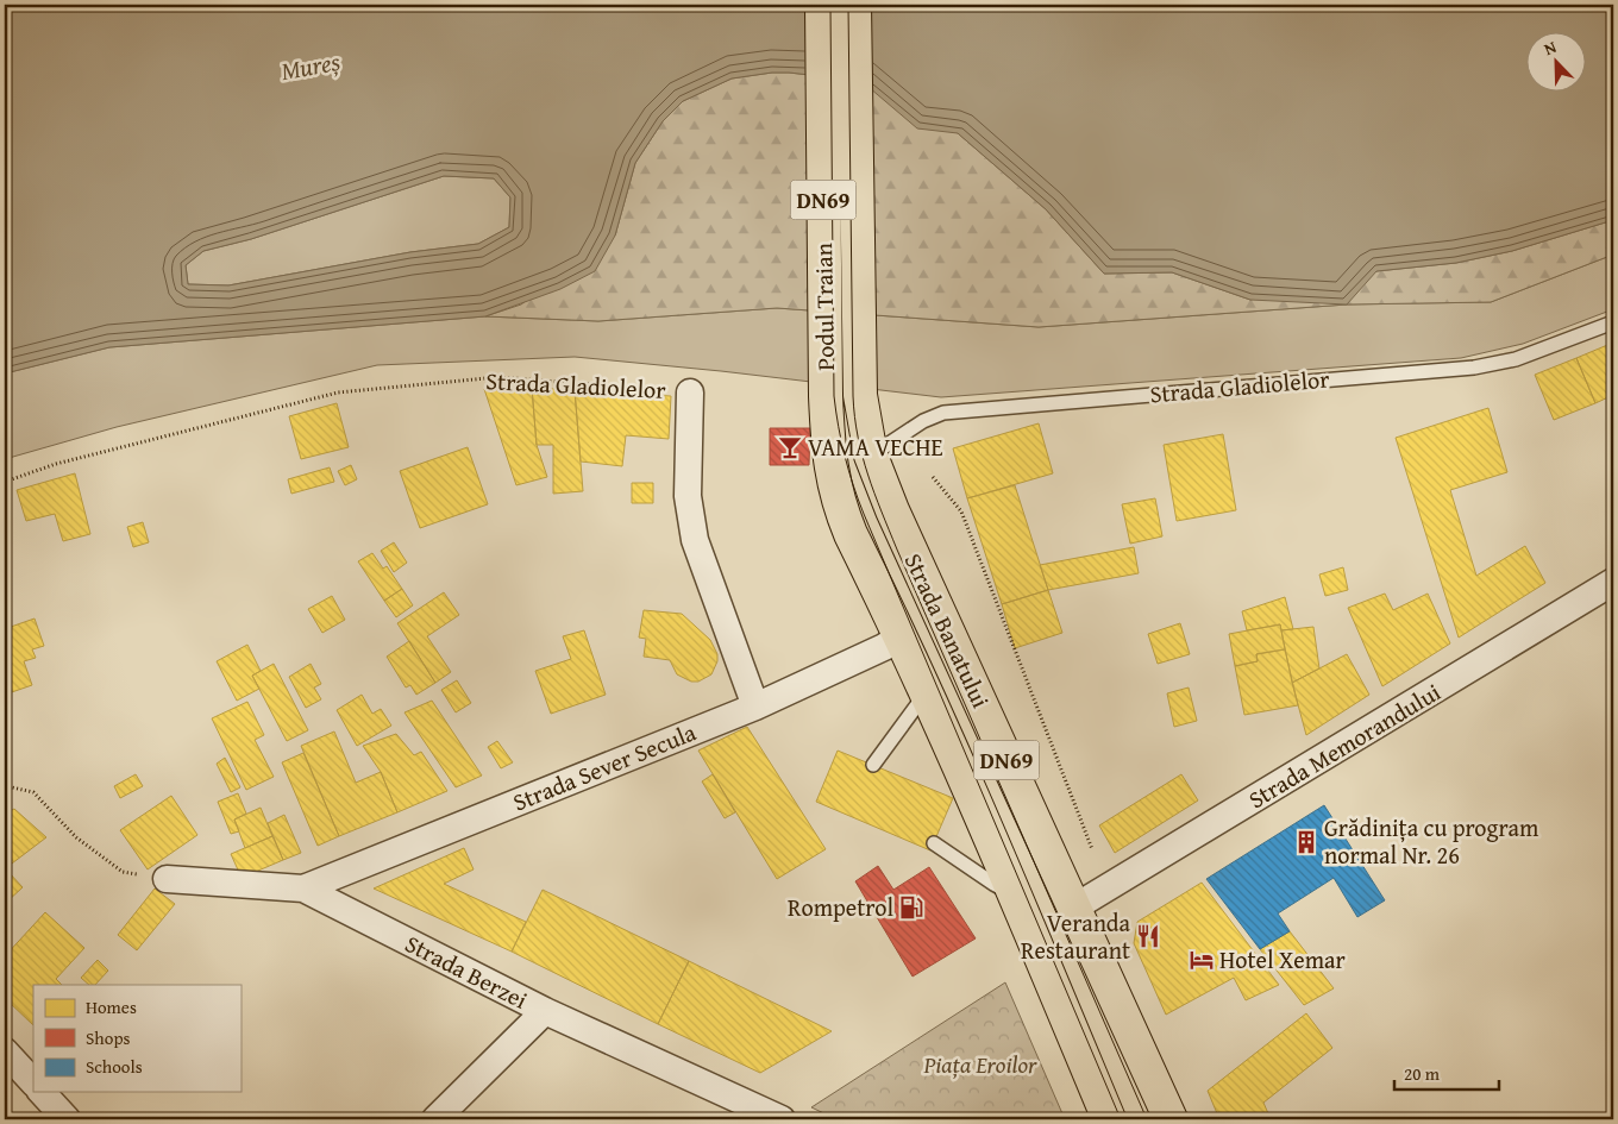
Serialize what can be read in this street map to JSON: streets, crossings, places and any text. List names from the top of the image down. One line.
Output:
{"streets":{"main road":["DN69","Podul Traian","Strada Banatului"],"street":["Strada Gladiolelor","Strada Memorandului","Strada Sever Secula","Strada Berzei"]},"crossings":[["Podul Traian","Strada Banatului"],["Strada Gladiolelor","Strada Banatului"],["Strada Gladiolelor","Strada Sever Secula"],["Strada Banatului","Strada Memorandului"],["Strada Banatului","Strada Sever Secula"],["Strada Sever Secula","Strada Berzei"]],"water":["Mureș"],"parks":["Piața Eroilor"],"places":{"bar":["VAMA VECHE"],"building":["Grădinița cu program normal Nr. 26"],"fuel station":["Rompetrol"],"restaurant":["Veranda Restaurant"],"hotel":["Hotel Xemar"]},"legend":["Homes","Shops","Schools"],"scale_bar":"20 m","north":"top left"}
